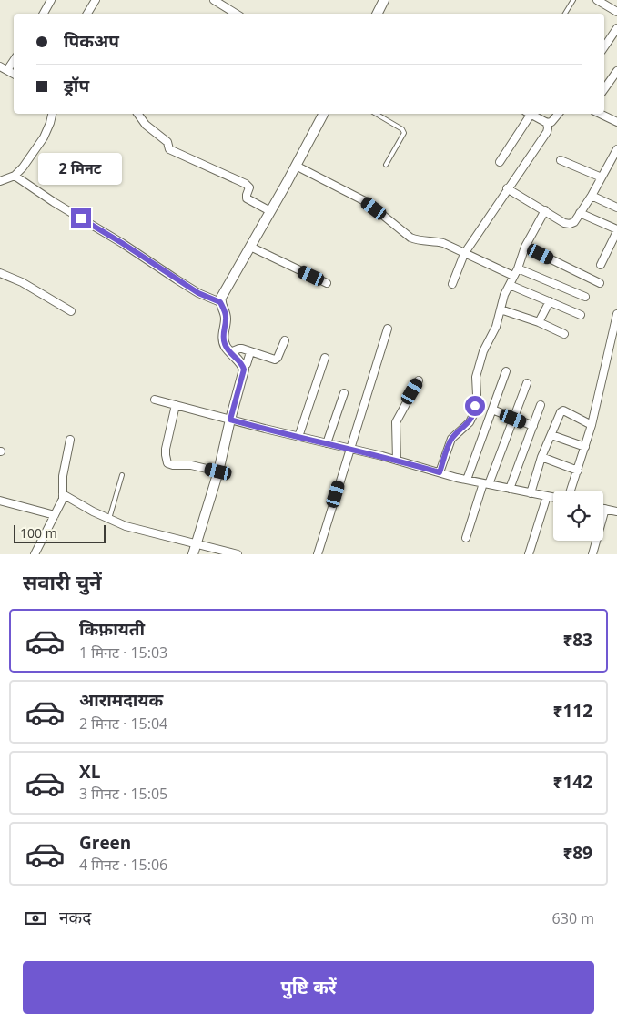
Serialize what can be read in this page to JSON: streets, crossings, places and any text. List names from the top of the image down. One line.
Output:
{"scale_bar":"100 m","page":{"banner":["पिकअप","ड्रॉप"],"bubble":"2 मिनट","scale":"100 m","heading":"सवारी चुनें","list":[{"name":"किफ़ायती","note":"1 मिनट · 15:03","value":"₹83"},{"name":"आरामदायक","note":"2 मिनट · 15:04","value":"₹112"},{"name":"XL","note":"3 मिनट · 15:05","value":"₹142"},{"name":"Green","note":"4 मिनट · 15:06","value":"₹89"}],"pay":["नकद","630 m"],"buttons":"पुष्टि करें"}}
